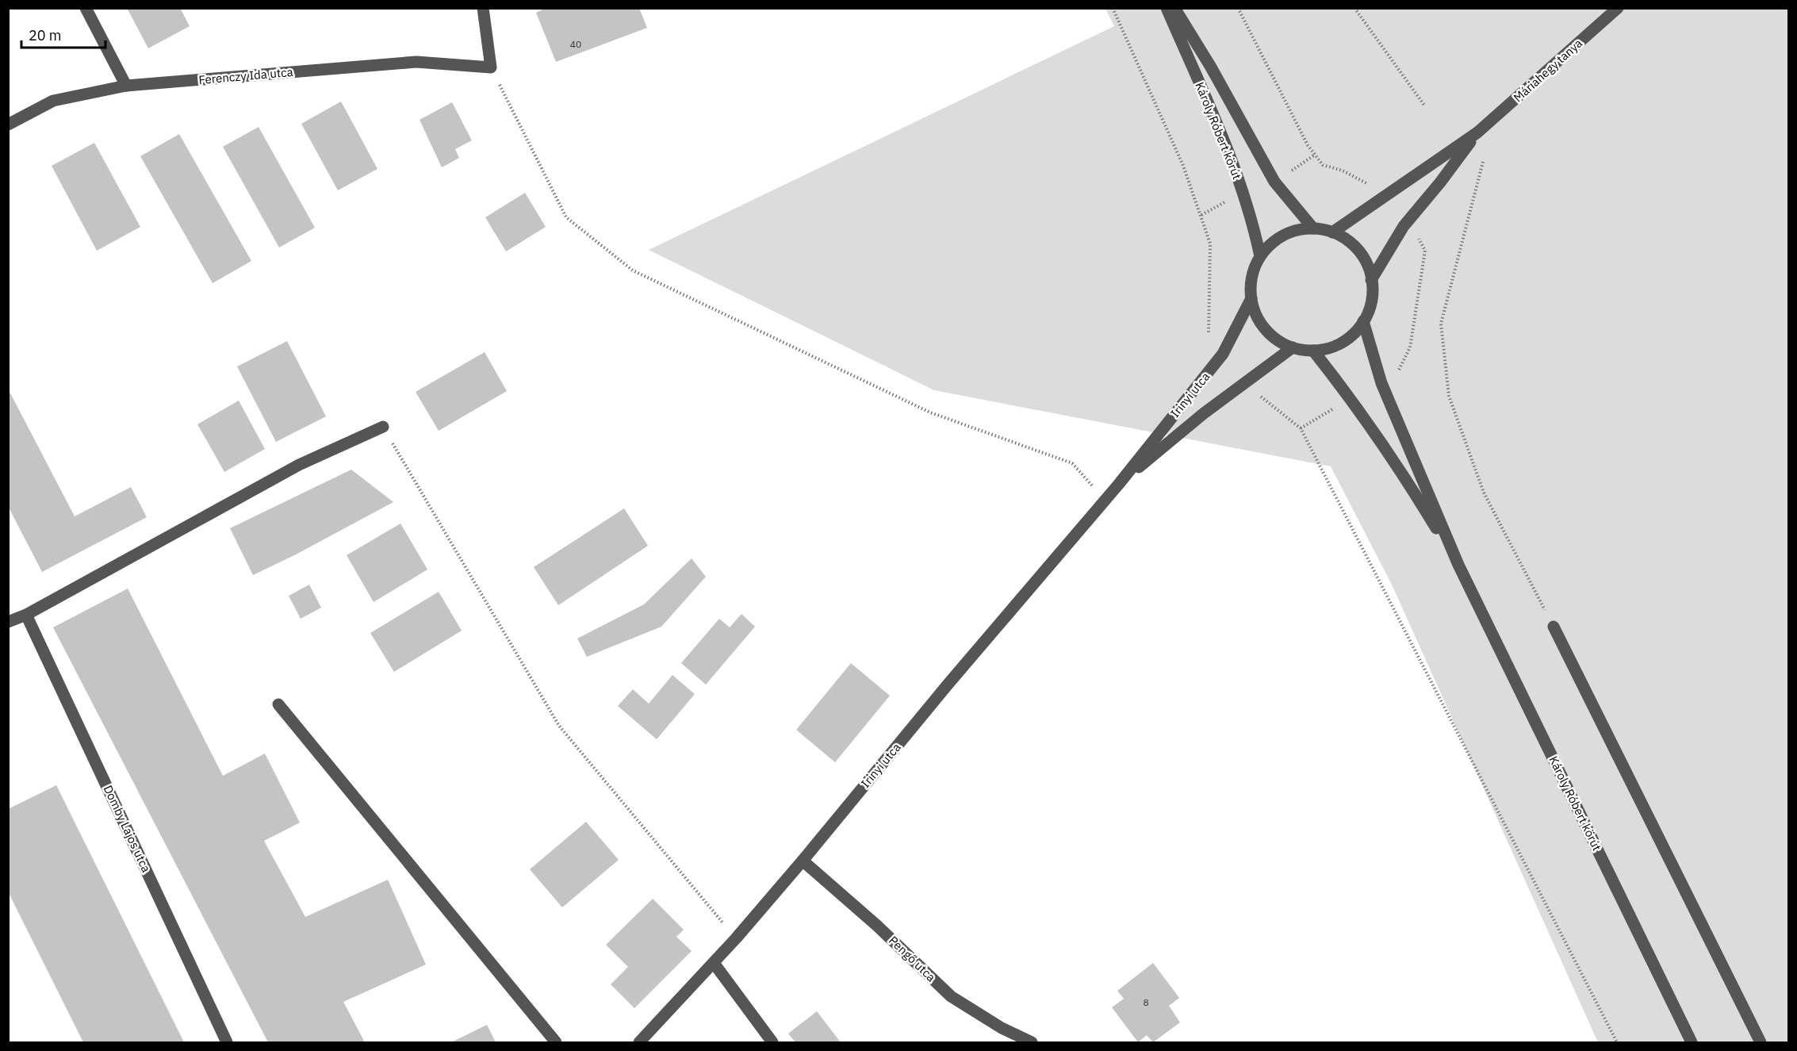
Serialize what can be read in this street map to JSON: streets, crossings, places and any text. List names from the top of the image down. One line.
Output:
{"streets":{"street":["Máriahegy tanya","Ferenczy Ida utca","Károly Róbert körút","Irinyi utca","Domby Lajos utca","Pengő utca"]},"crossings":[["Máriahegy tanya","Károly Róbert körút"],["Máriahegy tanya","Irinyi utca"],["Károly Róbert körút","Irinyi utca"],["Irinyi utca","Pengő utca"]],"house_numbers":["40","8"],"scale_bar":"20 m"}
